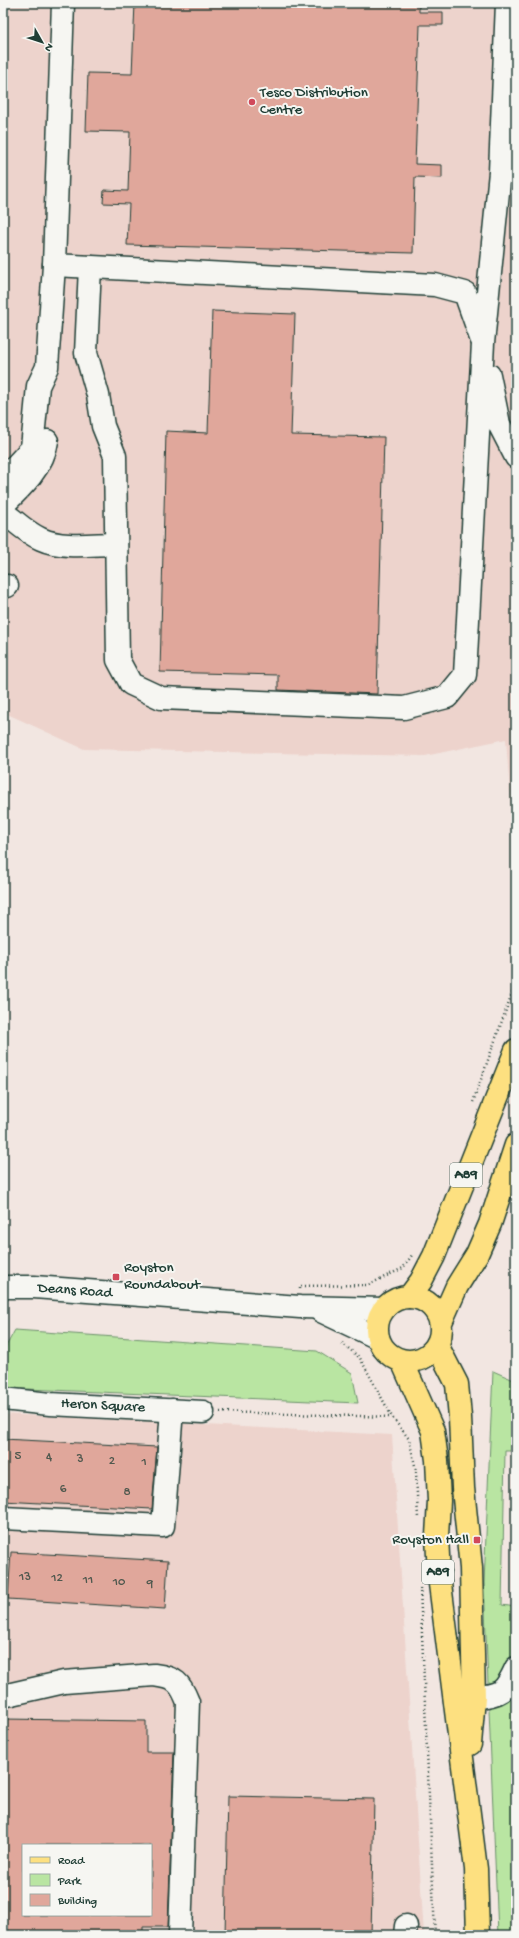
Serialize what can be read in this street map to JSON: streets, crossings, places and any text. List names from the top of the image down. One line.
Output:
{"streets":{"main road":["A89"],"street":["Deans Road","Heron Square"]},"crossings":[["A89","Deans Road"]],"places":{"other":["Tesco Distribution Centre"],"transit":["Royston Roundabout","Royston Hall"]},"house_numbers":["5","4","3","2","1","6","8","13","12","11","10","9"],"legend":["Road","Park","Building"],"north":"bottom right"}
